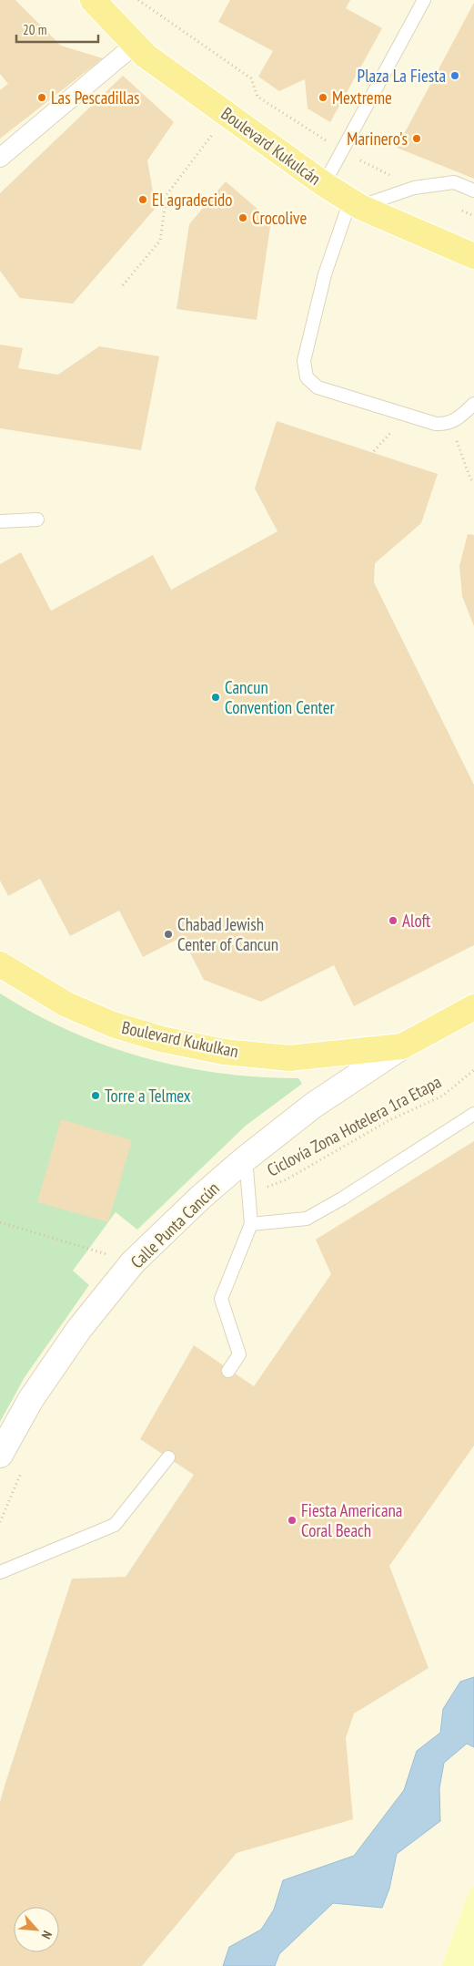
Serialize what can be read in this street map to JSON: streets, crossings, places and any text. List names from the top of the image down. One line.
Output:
{"streets":{"main road":["Boulevard Kukulcán","Boulevard Kukulkan"],"street":["Calle Punta Cancún"],"path":["Ciclovía Zona Hotelera 1ra Etapa"]},"crossings":[["Boulevard Kukulkan","Calle Punta Cancún"]],"places":["Plaza La Fiesta","Las Pescadillas","Mextreme","Marinero's","El agradecido","Crocolive","Cancun Convention Center","Aloft","Chabad Jewish Center of Cancun","Torre a Telmex","Fiesta Americana Coral Beach"],"scale_bar":"20 m","north":"bottom right"}
